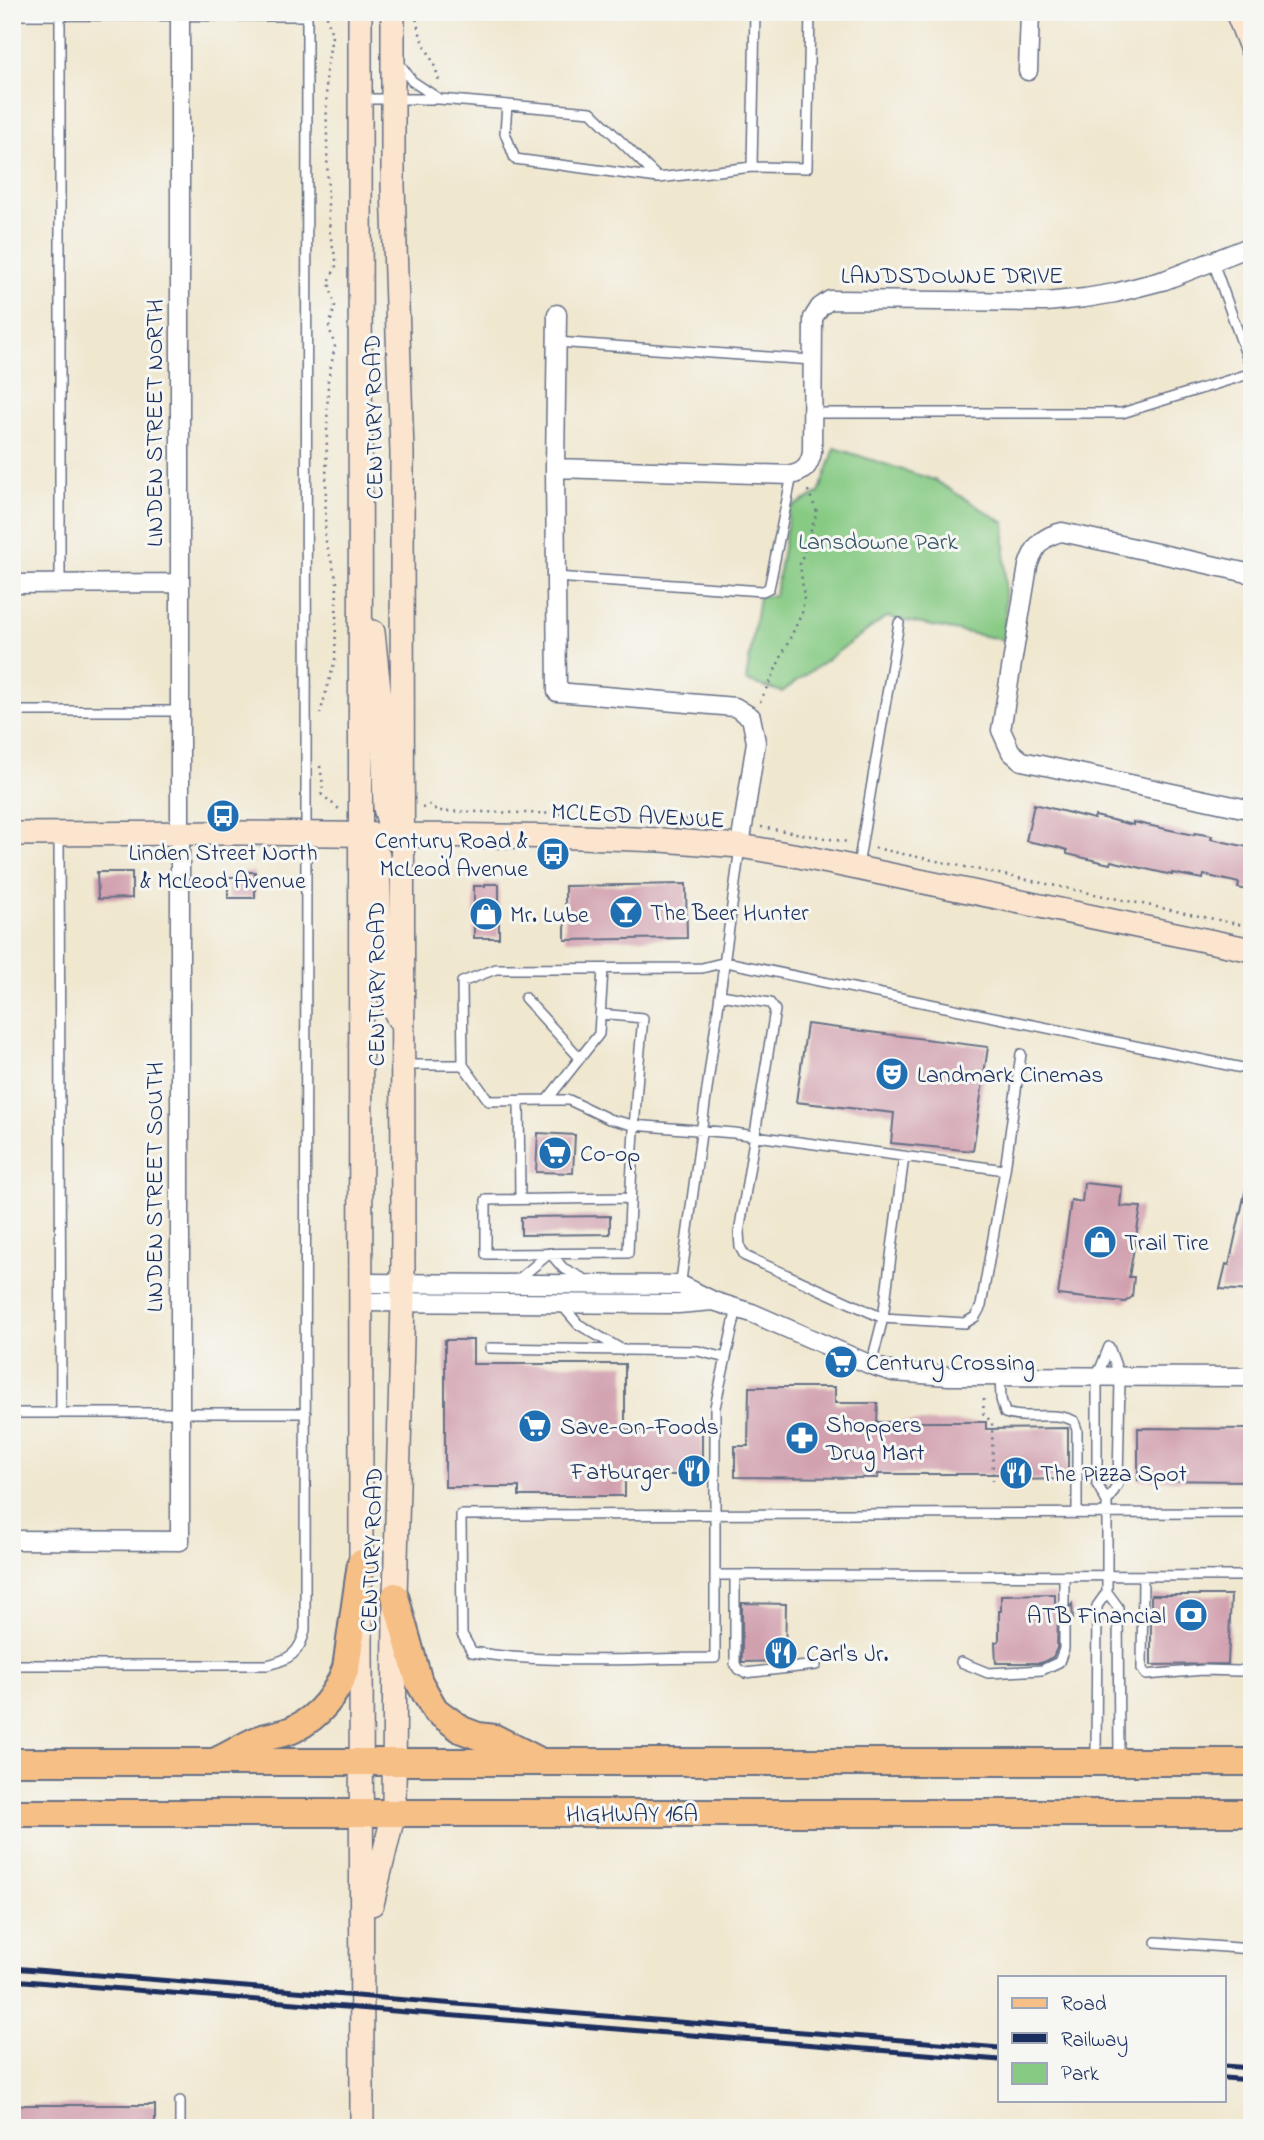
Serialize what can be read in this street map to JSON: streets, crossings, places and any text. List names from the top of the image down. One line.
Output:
{"streets":{"main road":["CENTURY ROAD","MCLEOD AVENUE","HIGHWAY 16A"],"street":["LANDSDOWNE DRIVE","LINDEN STREET NORTH","LINDEN STREET SOUTH"]},"crossings":[["CENTURY ROAD","MCLEOD AVENUE"],["CENTURY ROAD","HIGHWAY 16A"],["LINDEN STREET NORTH","MCLEOD AVENUE"],["LINDEN STREET NORTH","LINDEN STREET SOUTH"],["MCLEOD AVENUE","LINDEN STREET SOUTH"]],"parks":["Lansdowne Park"],"places":{"bus stop":["Linden Street North & McLeod Avenue","Century Road & McLeod Avenue"],"bar":["The Beer Hunter"],"shop":["Mr. Lube","Trail Tire"],"theatre":["Landmark Cinemas"],"supermarket":["Co-op","Century Crossing","Save-On-Foods"],"pharmacy":["Shoppers Drug Mart"],"restaurant":["Fatburger","The Pizza Spot","Carl's Jr."],"bank":["ATB Financial"]},"legend":["Road","Railway","Park"]}
